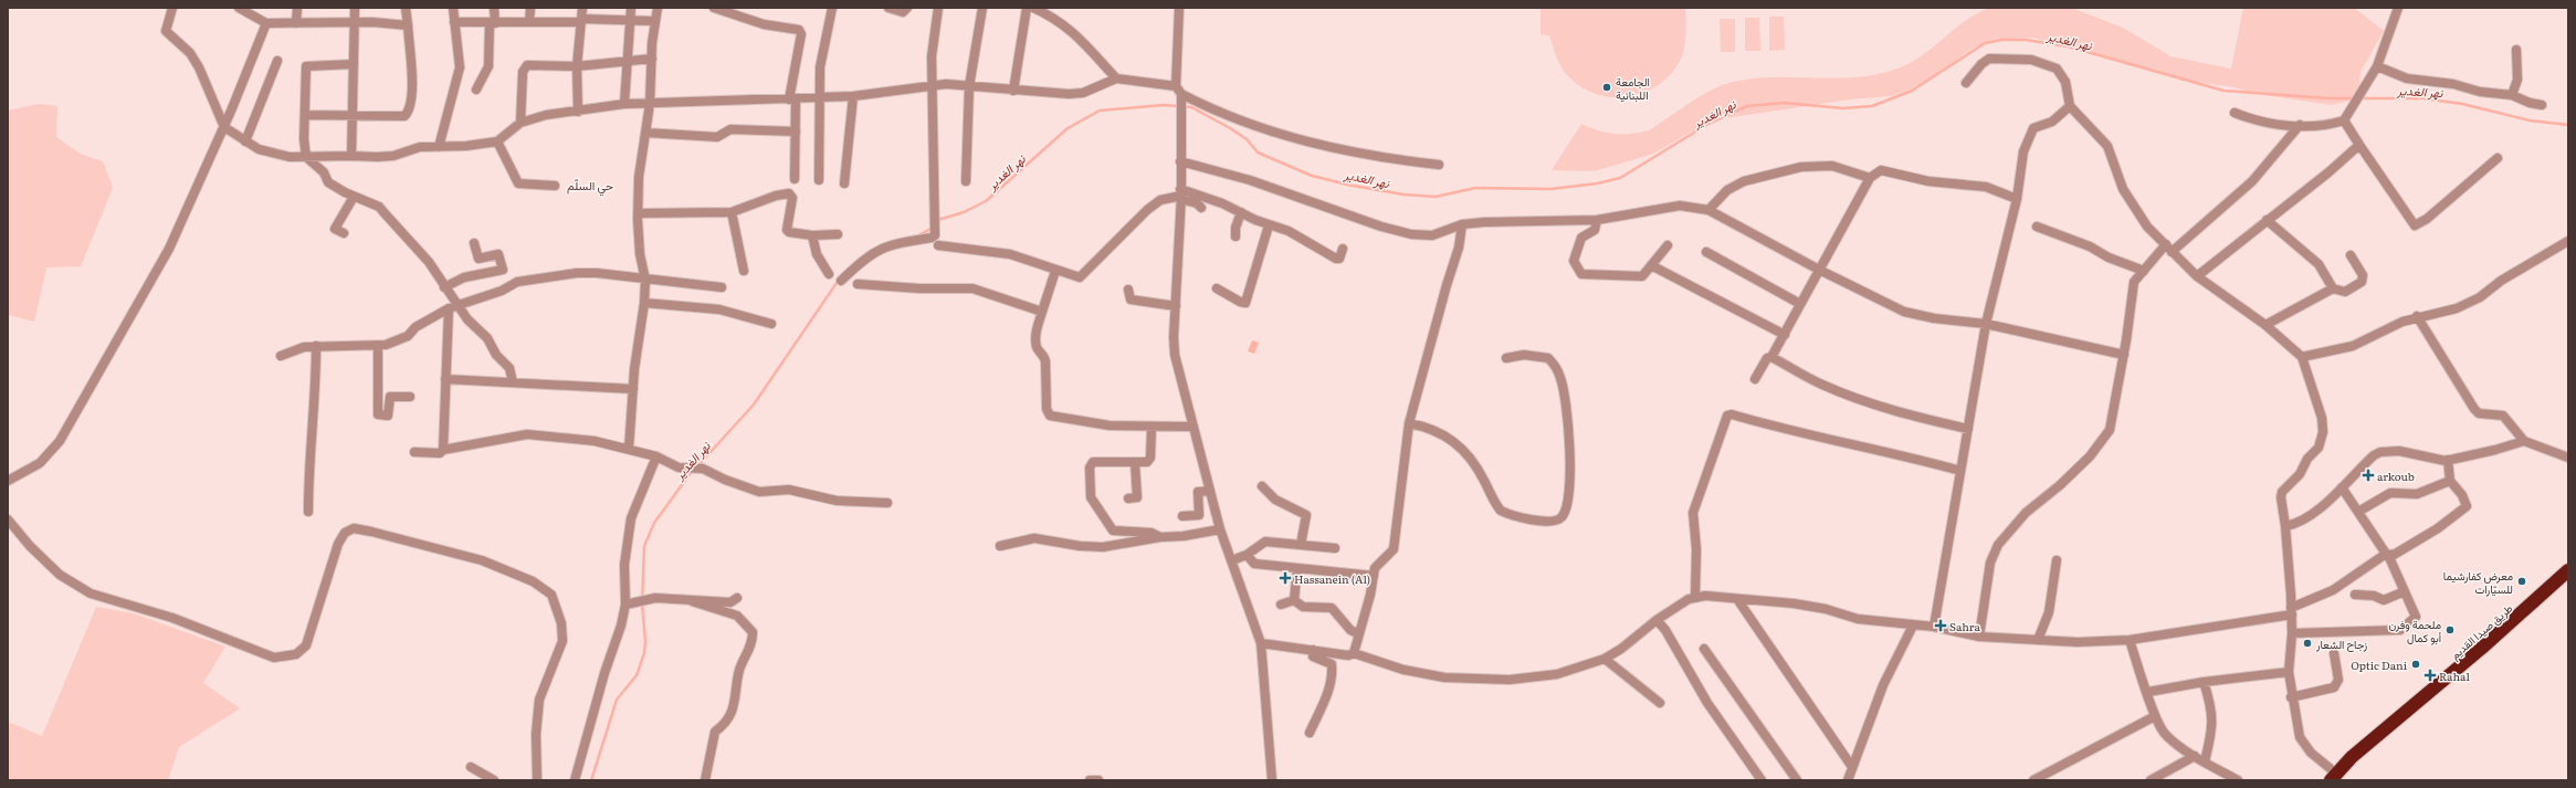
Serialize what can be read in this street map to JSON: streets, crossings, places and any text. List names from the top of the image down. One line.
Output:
{"streets":{"highway":["طريق صيدا القديم"]},"districts":["حي السلّم"],"water":["نهر الغدير"],"places":{"other":["الجامعة اللبنانية","معرض كفارشيما للسيّارات","ملحمة وفرن أبو كمال","زجاح الشعار","Optic Dani"],"health":["arkoub","Hassanein (Al)","Sahra","Rahal"]}}
